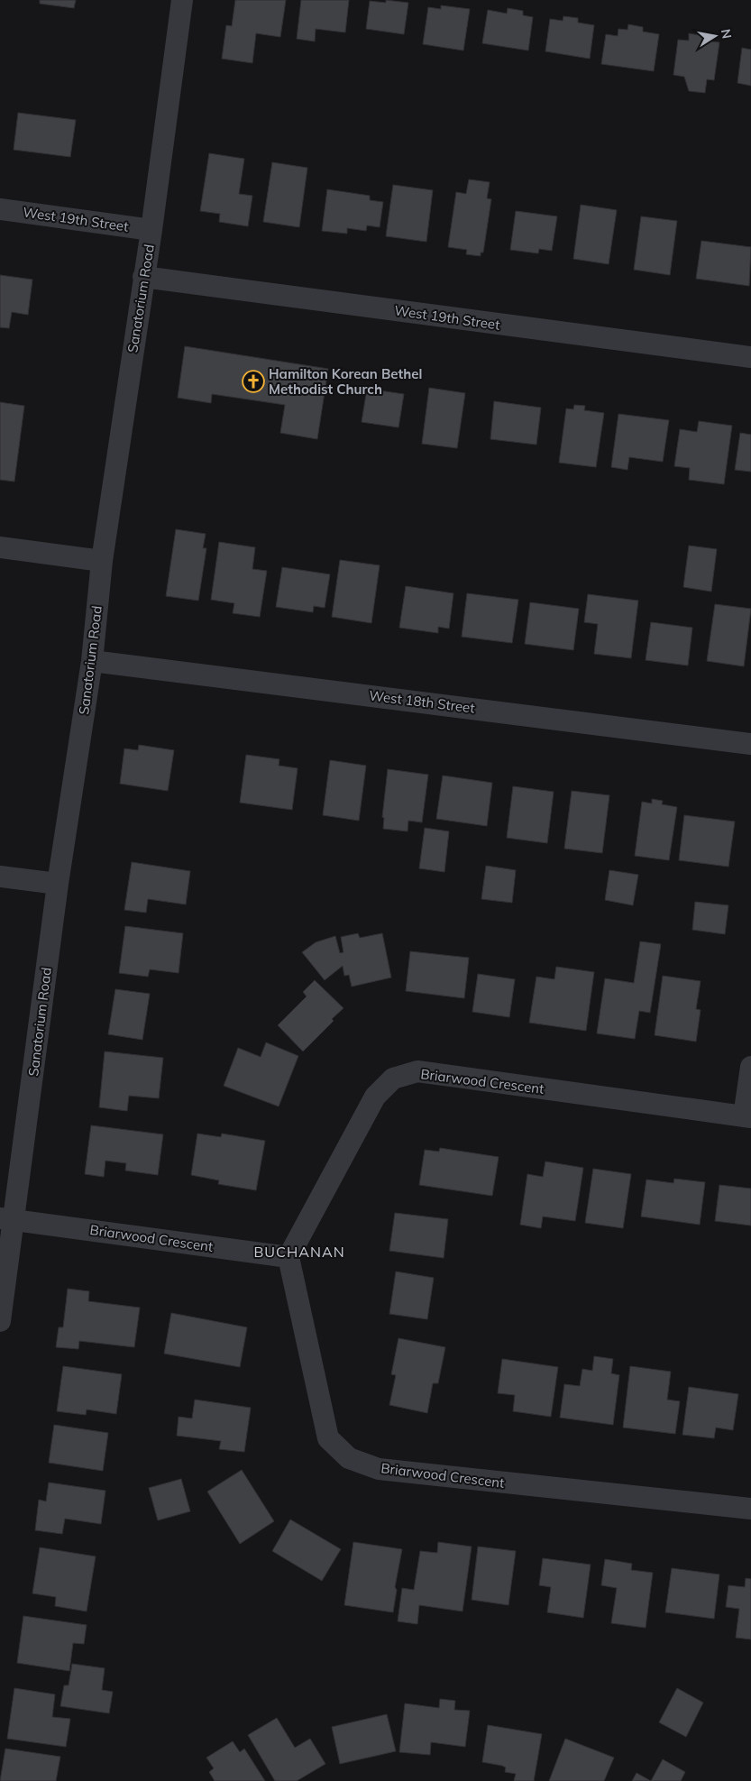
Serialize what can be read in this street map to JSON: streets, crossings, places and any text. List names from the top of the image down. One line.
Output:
{"streets":{"street":["West 19th Street","Sanatorium Road","West 18th Street","Briarwood Crescent"]},"crossings":[["West 19th Street","Sanatorium Road"],["Sanatorium Road","West 18th Street"],["Sanatorium Road","Briarwood Crescent"]],"districts":["BUCHANAN"],"places":{"church":["Hamilton Korean Bethel Methodist Church"]},"north":"right"}
